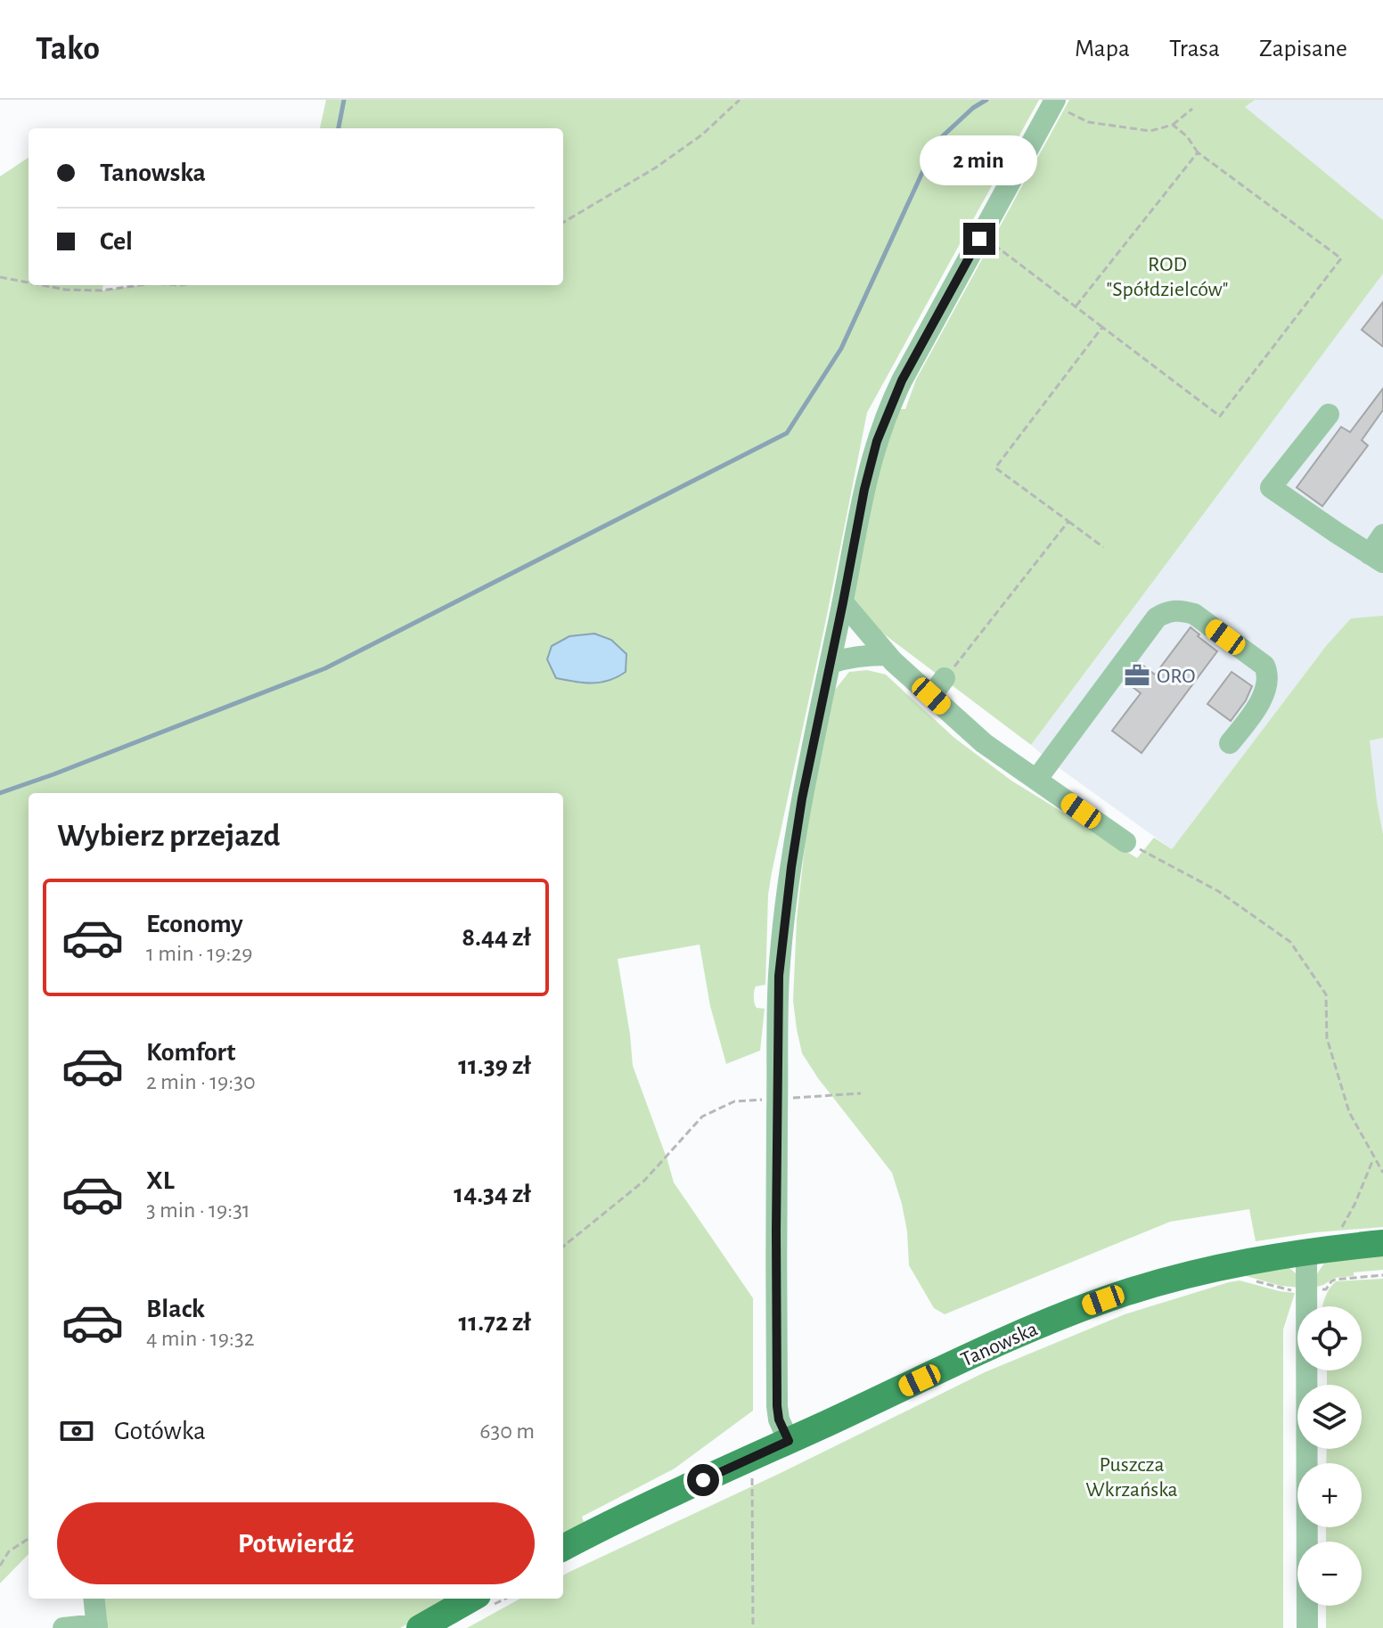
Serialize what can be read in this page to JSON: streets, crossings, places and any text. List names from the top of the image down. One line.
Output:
{"streets":{"main road":["Tanowska"]},"parks":["ROD \"Spółdzielców\"","Puszcza Wkrzańska"],"places":{"office":["ORO"]},"page":{"header":"Tako","nav":["Mapa","Trasa","Zapisane"],"banner":["Tanowska","Cel"],"bubble":"2 min","heading":"Wybierz przejazd","list":[{"name":"Economy","note":"1 min · 19:29","value":"8.44 zł"},{"name":"Komfort","note":"2 min · 19:30","value":"11.39 zł"},{"name":"XL","note":"3 min · 19:31","value":"14.34 zł"},{"name":"Black","note":"4 min · 19:32","value":"11.72 zł"}],"map_buttons":["+","−"],"pay":["Gotówka","630 m"],"buttons":"Potwierdź"}}
